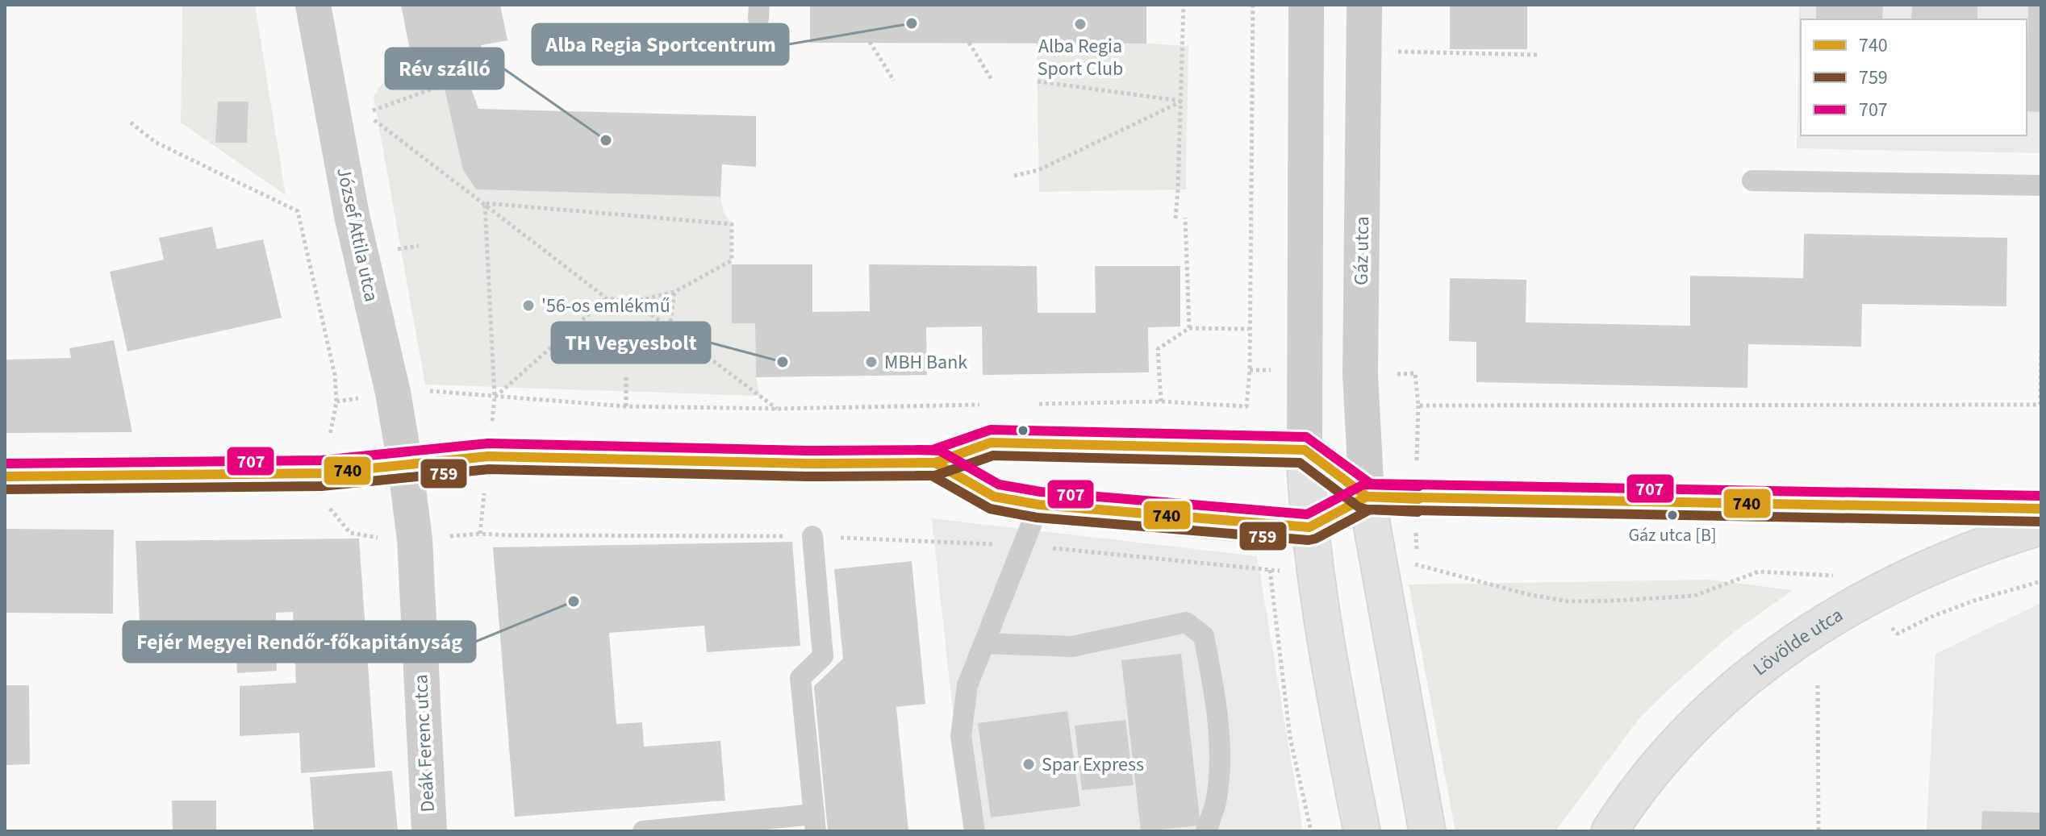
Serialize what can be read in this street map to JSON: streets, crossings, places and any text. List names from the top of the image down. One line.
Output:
{"streets":{"main road":["Lövölde utca"],"street":["József Attila utca","Gáz utca","Deák Ferenc utca"]},"crossings":[["József Attila utca","Deák Ferenc utca"]],"places":["Alba Regia Sportcentrum","Alba Regia Sport Club","Rév szálló","'56-os emlékmű","TH Vegyesbolt","MBH Bank","Gáz utca [B]","Fejér Megyei Rendőr-főkapitányság","Spar Express"],"lines":["transit line 707","transit line 740","transit line 759"],"legend":["740","759","707"]}
